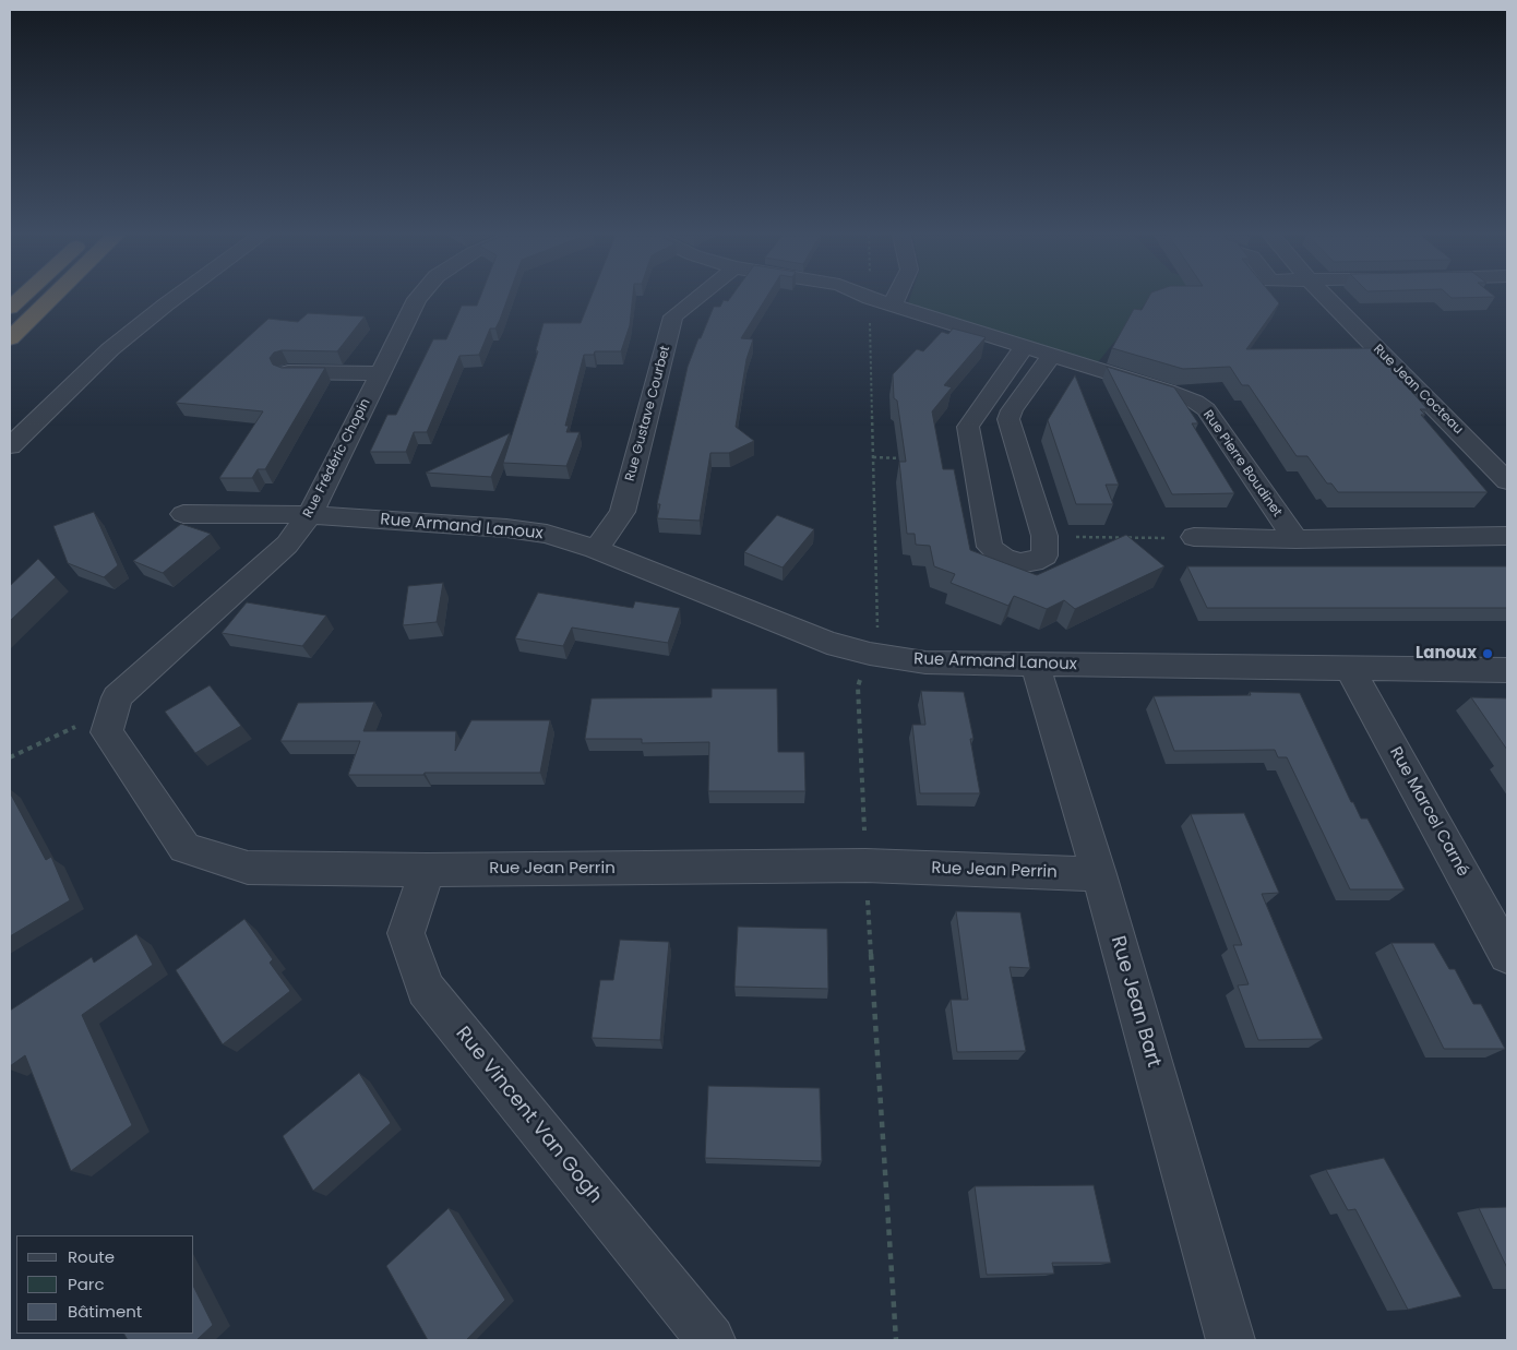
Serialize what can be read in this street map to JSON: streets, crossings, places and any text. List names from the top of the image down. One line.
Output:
{"streets":{"street":["Rue Jean Cocteau","Rue Gustave Courbet","Rue Frédéric Chopin","Rue Pierre Boudinet","Rue Armand Lanoux","Rue Marcel Carné","Rue Jean Perrin","Rue Jean Bart","Rue Vincent Van Gogh"]},"crossings":[["Rue Gustave Courbet","Rue Armand Lanoux"],["Rue Frédéric Chopin","Rue Armand Lanoux"],["Rue Frédéric Chopin","Rue Jean Perrin"],["Rue Armand Lanoux","Rue Marcel Carné"],["Rue Armand Lanoux","Rue Jean Bart"],["Rue Jean Perrin","Rue Jean Bart"],["Rue Jean Perrin","Rue Vincent Van Gogh"]],"places":["Lanoux"],"legend":["Route","Parc","Bâtiment"]}
